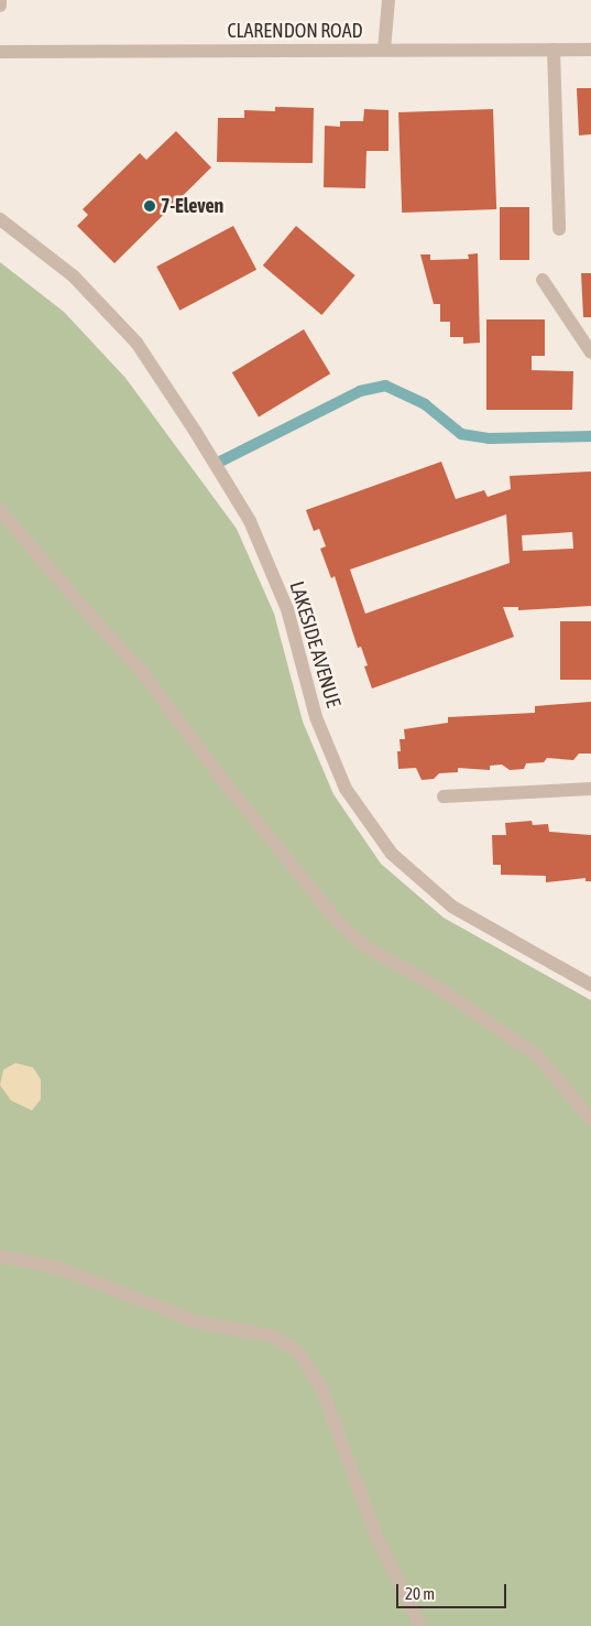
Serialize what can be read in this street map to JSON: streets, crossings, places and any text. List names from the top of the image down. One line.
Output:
{"streets":{"street":["CLARENDON ROAD","LAKESIDE AVENUE"]},"places":["7-Eleven"],"scale_bar":"20 m"}
